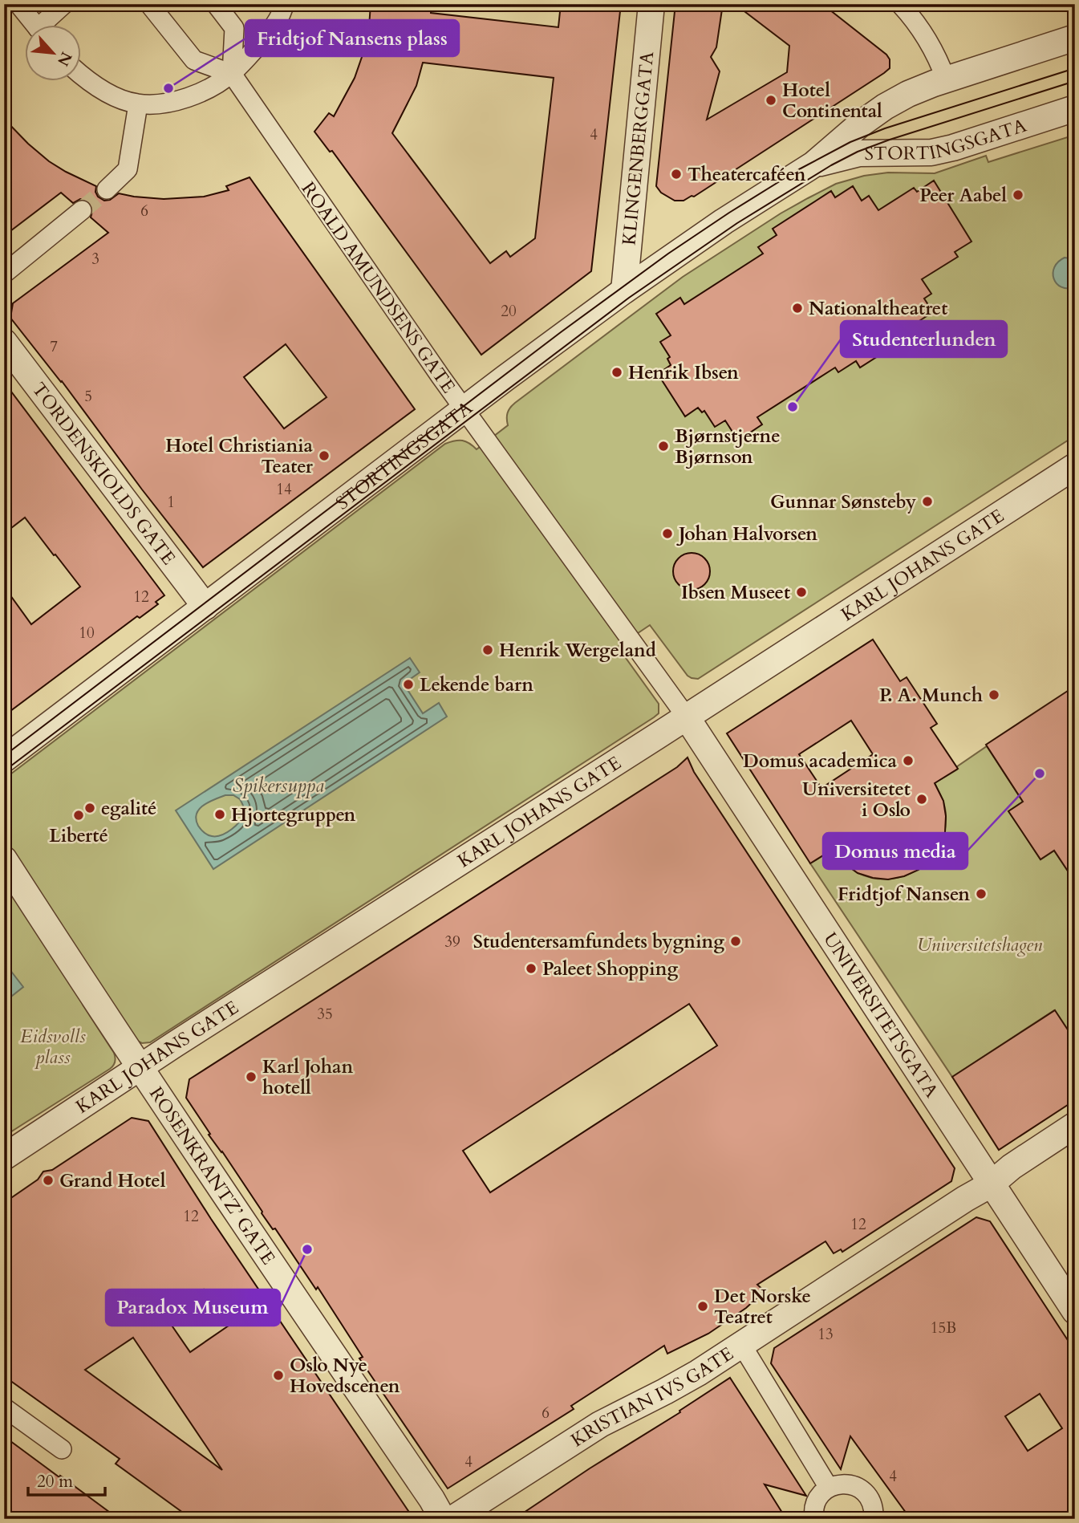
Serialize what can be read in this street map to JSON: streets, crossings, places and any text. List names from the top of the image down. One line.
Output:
{"streets":{"street":["STORTINGSGATA","KLINGENBERGGATA","ROALD AMUNDSENS GATE","TORDENSKIOLDS GATE","KARL JOHANS GATE","UNIVERSITETSGATA","ROSENKRANTZ’ GATE","KRISTIAN IVS GATE"]},"crossings":[["STORTINGSGATA","KLINGENBERGGATA"],["STORTINGSGATA","ROALD AMUNDSENS GATE"],["STORTINGSGATA","TORDENSKIOLDS GATE"],["ROALD AMUNDSENS GATE","KARL JOHANS GATE"],["ROALD AMUNDSENS GATE","UNIVERSITETSGATA"],["KARL JOHANS GATE","UNIVERSITETSGATA"],["KARL JOHANS GATE","ROSENKRANTZ’ GATE"],["UNIVERSITETSGATA","KRISTIAN IVS GATE"]],"water":["Spikersuppa"],"parks":["Universitetshagen","Eidsvolls plass"],"places":["Fridtjof Nansens plass","Hotel Continental","Theatercaféen","Peer Aabel","Nationaltheatret","Henrik Ibsen","Studenterlunden","Bjørnstjerne Bjørnson","Hotel Christiania Teater","Gunnar Sønsteby","Johan Halvorsen","Ibsen Museet","Henrik Wergeland","Lekende barn","P. A. Munch","Domus academica","Domus media","Universitetet i Oslo","egalité","Hjortegruppen","Liberté","Fridtjof Nansen","Studentersamfundets bygning","Paleet Shopping","Karl Johan hotell","Grand Hotel","Paradox Museum","Det Norske Teatret","Oslo Nye Hovedscenen"],"house_numbers":["4","6","3","20","7","5","14","1","12","10","39","35","12","12","15B","13","6","4","4"],"scale_bar":"20 m","north":"bottom right"}
